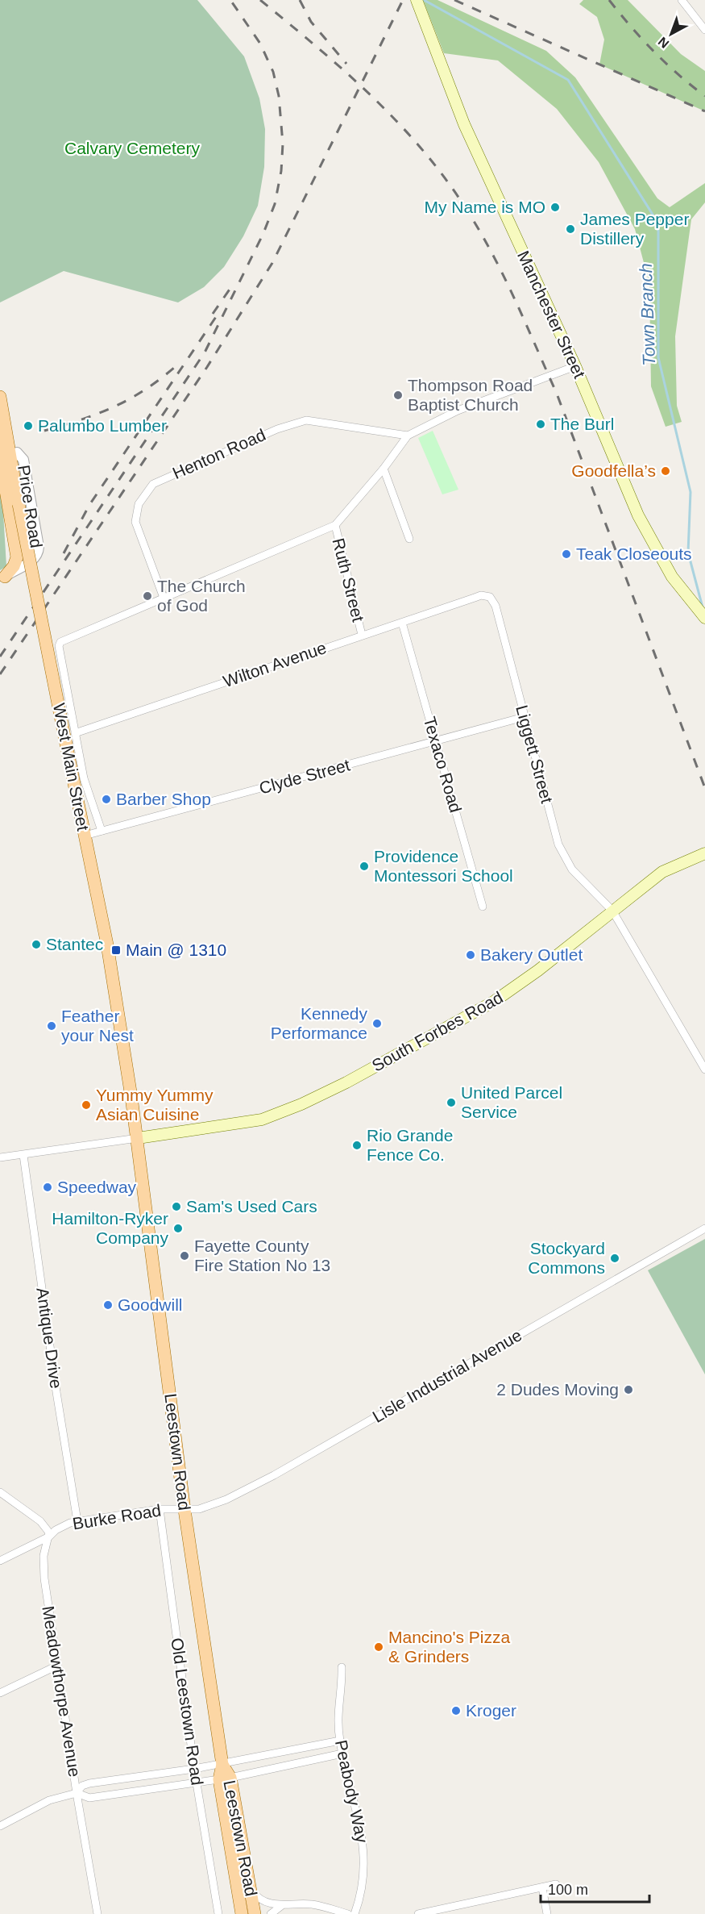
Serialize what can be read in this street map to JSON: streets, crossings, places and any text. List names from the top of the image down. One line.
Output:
{"streets":{"main road":["Manchester Street","West Main Street","South Forbes Road","Leestown Road"],"street":["Henton Road","Price Road","Ruth Street","Wilton Avenue","Liggett Street","Texaco Road","Clyde Street","Antique Drive","Lisle Industrial Avenue","Burke Road","Meadowthorpe Avenue","Old Leestown Road","Peabody Way"]},"crossings":[["Price Road","West Main Street"],["Ruth Street","Wilton Avenue"],["Wilton Avenue","Liggett Street"],["Wilton Avenue","Texaco Road"],["Wilton Avenue","West Main Street"],["Liggett Street","Clyde Street"],["Liggett Street","South Forbes Road"],["Texaco Road","Clyde Street"],["West Main Street","Clyde Street"],["West Main Street","South Forbes Road"],["West Main Street","Leestown Road"],["South Forbes Road","Leestown Road"],["Antique Drive","Burke Road"],["Lisle Industrial Avenue","Leestown Road"],["Lisle Industrial Avenue","Burke Road"],["Leestown Road","Burke Road"],["Burke Road","Meadowthorpe Avenue"],["Burke Road","Old Leestown Road"]],"water":["Town Branch"],"parks":["Calvary Cemetery"],"places":{"other":["My Name is MO","James Pepper Distillery","Thompson Road Baptist Church","The Burl","Palumbo Lumber","Goodfella’s","Teak Closeouts","The Church of God","Barber Shop","Providence Montessori School","Stantec","Bakery Outlet","Kennedy Performance","Feather your Nest","United Parcel Service","Yummy Yummy Asian Cuisine","Rio Grande Fence Co.","Speedway","Sam's Used Cars","Hamilton-Ryker Company","Fayette County Fire Station No 13","Stockyard Commons","Goodwill","2 Dudes Moving","Mancino's Pizza & Grinders","Kroger"],"transit":["Main @ 1310"]},"scale_bar":"100 m","north":"bottom left"}
